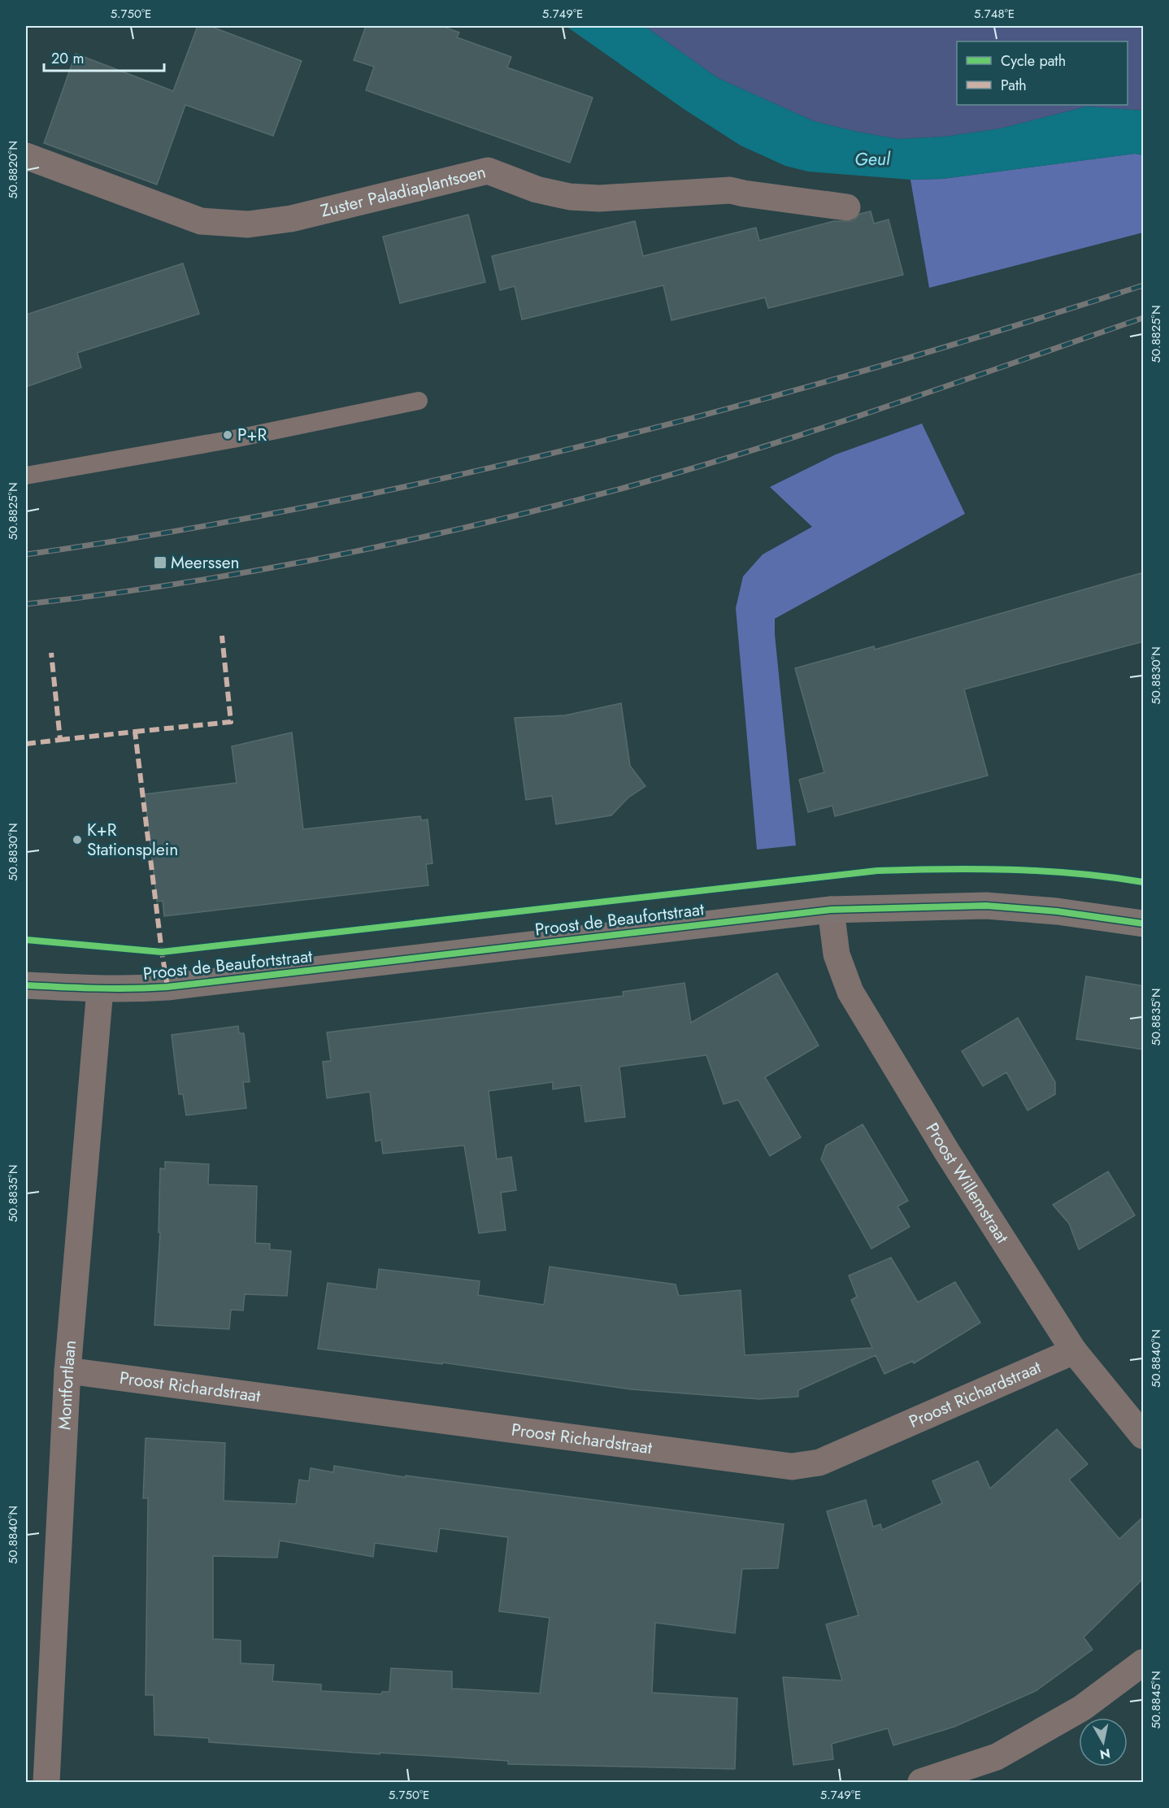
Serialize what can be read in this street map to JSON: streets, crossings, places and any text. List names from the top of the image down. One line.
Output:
{"streets":{"street":["Zuster Paladiaplantsoen","Proost de Beaufortstraat","Proost Willemstraat","Montfortlaan","Proost Richardstraat"]},"crossings":[["Proost de Beaufortstraat","Proost Willemstraat"],["Proost de Beaufortstraat","Montfortlaan"],["Proost Willemstraat","Proost Richardstraat"],["Montfortlaan","Proost Richardstraat"]],"water":["Geul"],"places":{"other":["P+R","K+R Stationsplein"],"transit":["Meerssen"]},"legend":["Cycle path","Path"],"scale_bar":"20 m","north":"bottom","coordinates":["5.750°E","5.749°E","5.748°E","50.8820°N","50.8825°N","50.8830°N","50.8835°N","50.8840°N","50.8845°N"]}
